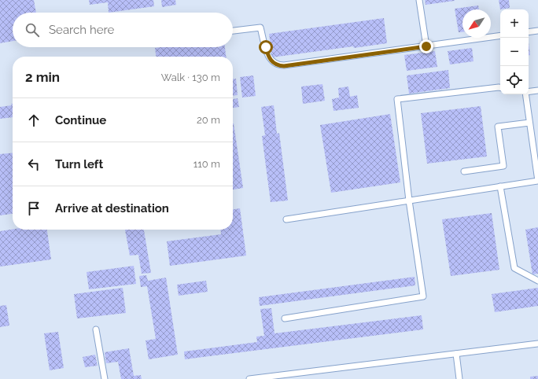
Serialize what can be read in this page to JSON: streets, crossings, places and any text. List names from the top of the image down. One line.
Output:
{"north":"bottom left","page":{"map_buttons":["+","−"],"search":"Search here","heading":["2 min","Walk · 130 m"],"list":[["Continue","20 m"],["Turn left","110 m"],"Arrive at destination"]}}
